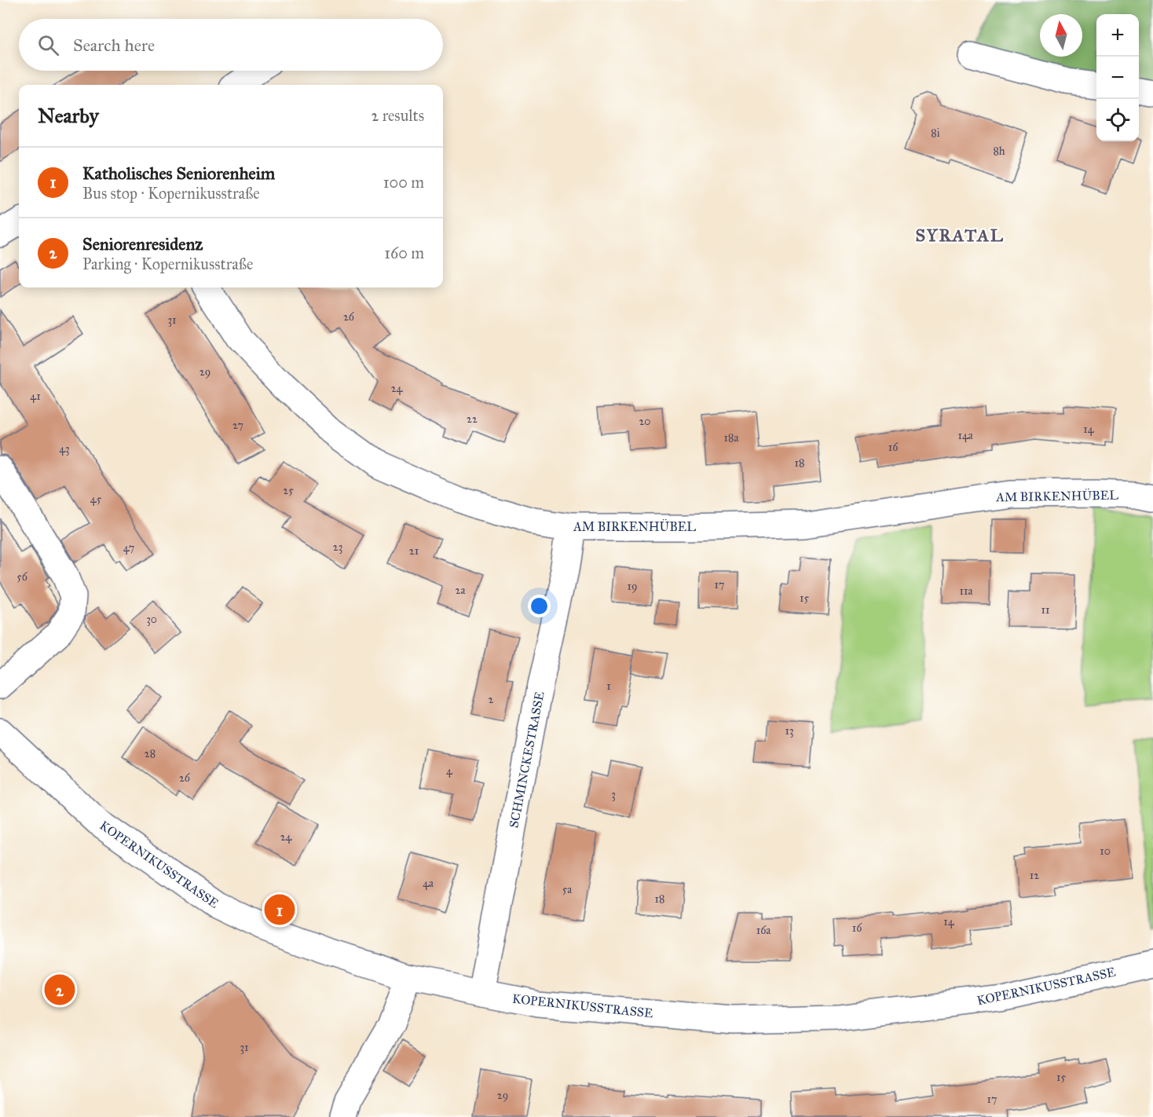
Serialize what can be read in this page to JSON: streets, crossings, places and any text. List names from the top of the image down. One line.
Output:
{"streets":{"street":["AM BIRKENHÜBEL","SCHMINCKESTRASSE","KOPERNIKUSSTRASSE"]},"crossings":[["AM BIRKENHÜBEL","SCHMINCKESTRASSE"],["SCHMINCKESTRASSE","KOPERNIKUSSTRASSE"]],"districts":["SYRATAL"],"house_numbers":["8i","8h","26","31","29","24","41","22","20","27","14","14a","18a","16","43","18","25","45","23","47","21","56","17","19","2a","11a","15","11","30","1","2","13","28","4","26","3","24","10","12","4a","5a","18","14","16","16a","31","15","29","17"],"north":"top","page":{"map_buttons":["+","−"],"search":"Search here","heading":["Nearby","2 results"],"list":[{"mark":"1","name":"Katholisches Seniorenheim","note":"Bus stop · Kopernikusstraße","value":"100 m"},{"mark":"2","name":"Seniorenresidenz","note":"Parking · Kopernikusstraße","value":"160 m"}],"pins":["1","2"]}}
